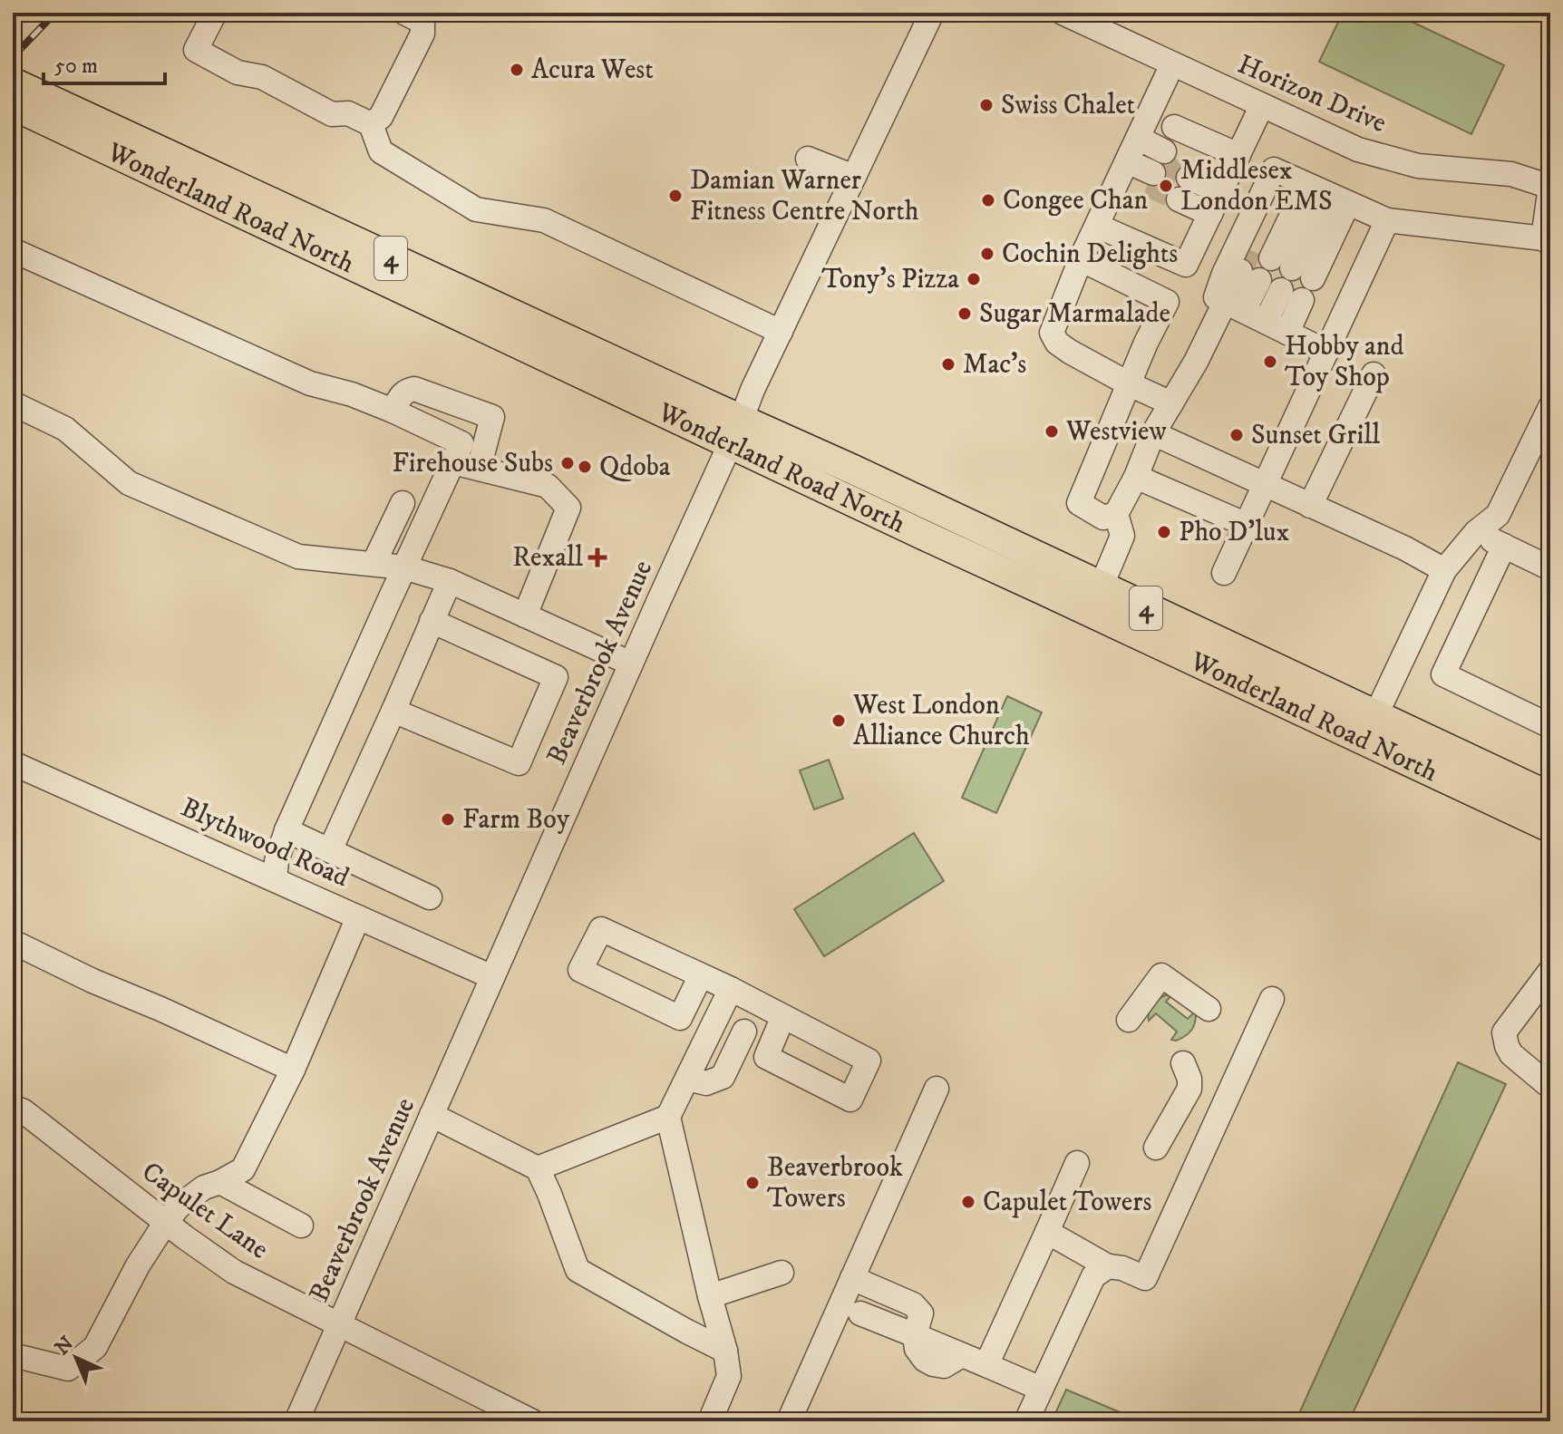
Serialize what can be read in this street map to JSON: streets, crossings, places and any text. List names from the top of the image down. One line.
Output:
{"streets":{"main road":["Wonderland Road North","4"],"street":["Horizon Drive","Beaverbrook Avenue","Blythwood Road","Capulet Lane"]},"crossings":[["Wonderland Road North","Beaverbrook Avenue"],["Beaverbrook Avenue","Blythwood Road"],["Beaverbrook Avenue","Capulet Lane"]],"places":{"other":["Acura West","Swiss Chalet","Middlesex London EMS","Damian Warner Fitness Centre North","Congee Chan","Cochin Delights","Tony's Pizza","Sugar Marmalade","Hobby and Toy Shop","Mac's","Westview","Sunset Grill","Firehouse Subs","Qdoba","Pho D'lux","West London Alliance Church","Farm Boy","Beaverbrook Towers","Capulet Towers"],"health":["Rexall"]},"scale_bar":"50 m","north":"top left"}
